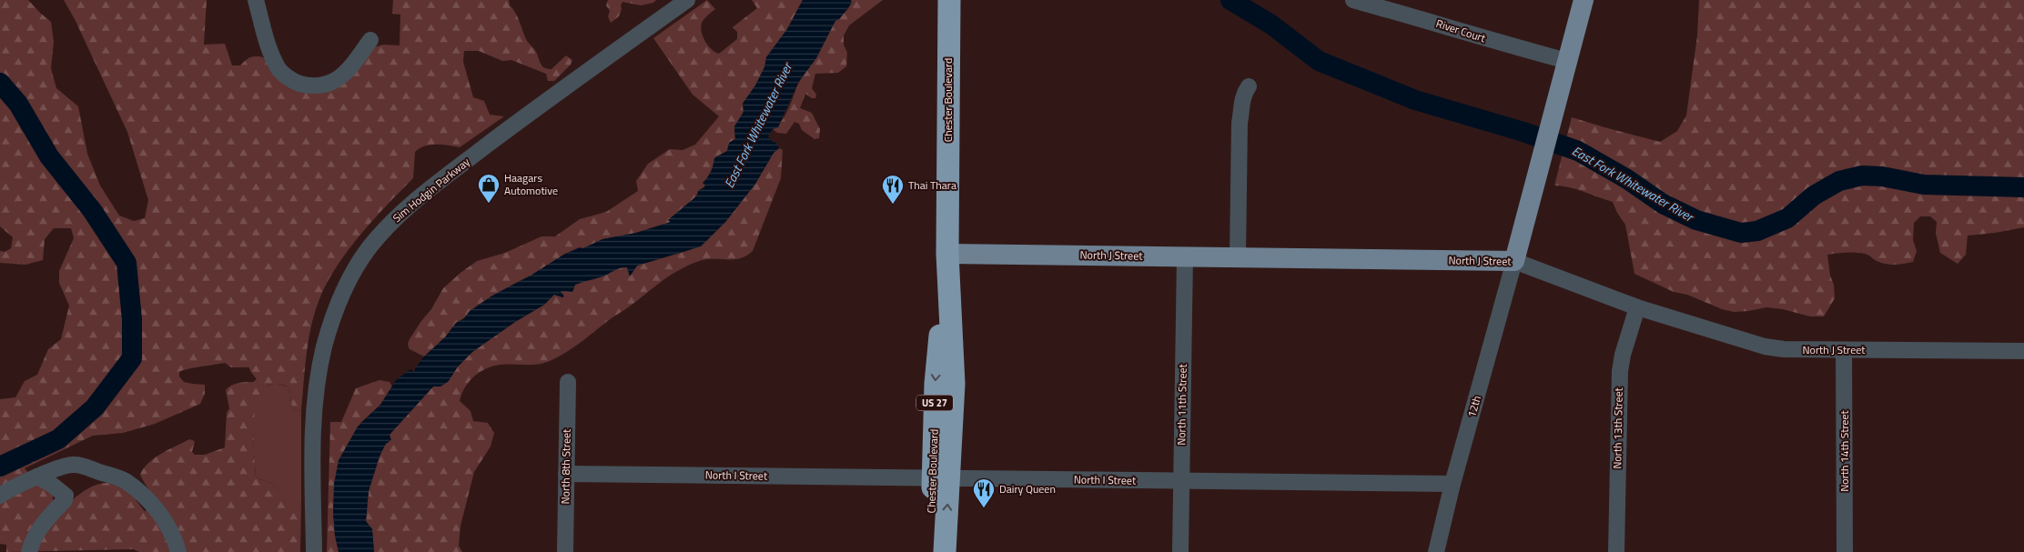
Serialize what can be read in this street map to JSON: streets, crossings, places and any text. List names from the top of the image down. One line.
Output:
{"streets":{"highway":["Chester Boulevard","US 27"],"main road":["North J Street"],"street":["River Court","Sim Hodgin Parkway","North 11th Street","12th","North 13th Street","North 14th Street","North 8th Street","North I Street"]},"crossings":[["Chester Boulevard","North J Street"],["Chester Boulevard","North I Street"],["North J Street","North 11th Street"],["North J Street","12th"],["North J Street","North 13th Street"],["North J Street","North 14th Street"],["North 11th Street","North I Street"],["12th","North I Street"],["North 8th Street","North I Street"]],"water":["East Fork Whitewater River"],"places":{"shop":["Haagars Automotive"],"restaurant":["Thai Thara","Dairy Queen"]}}
